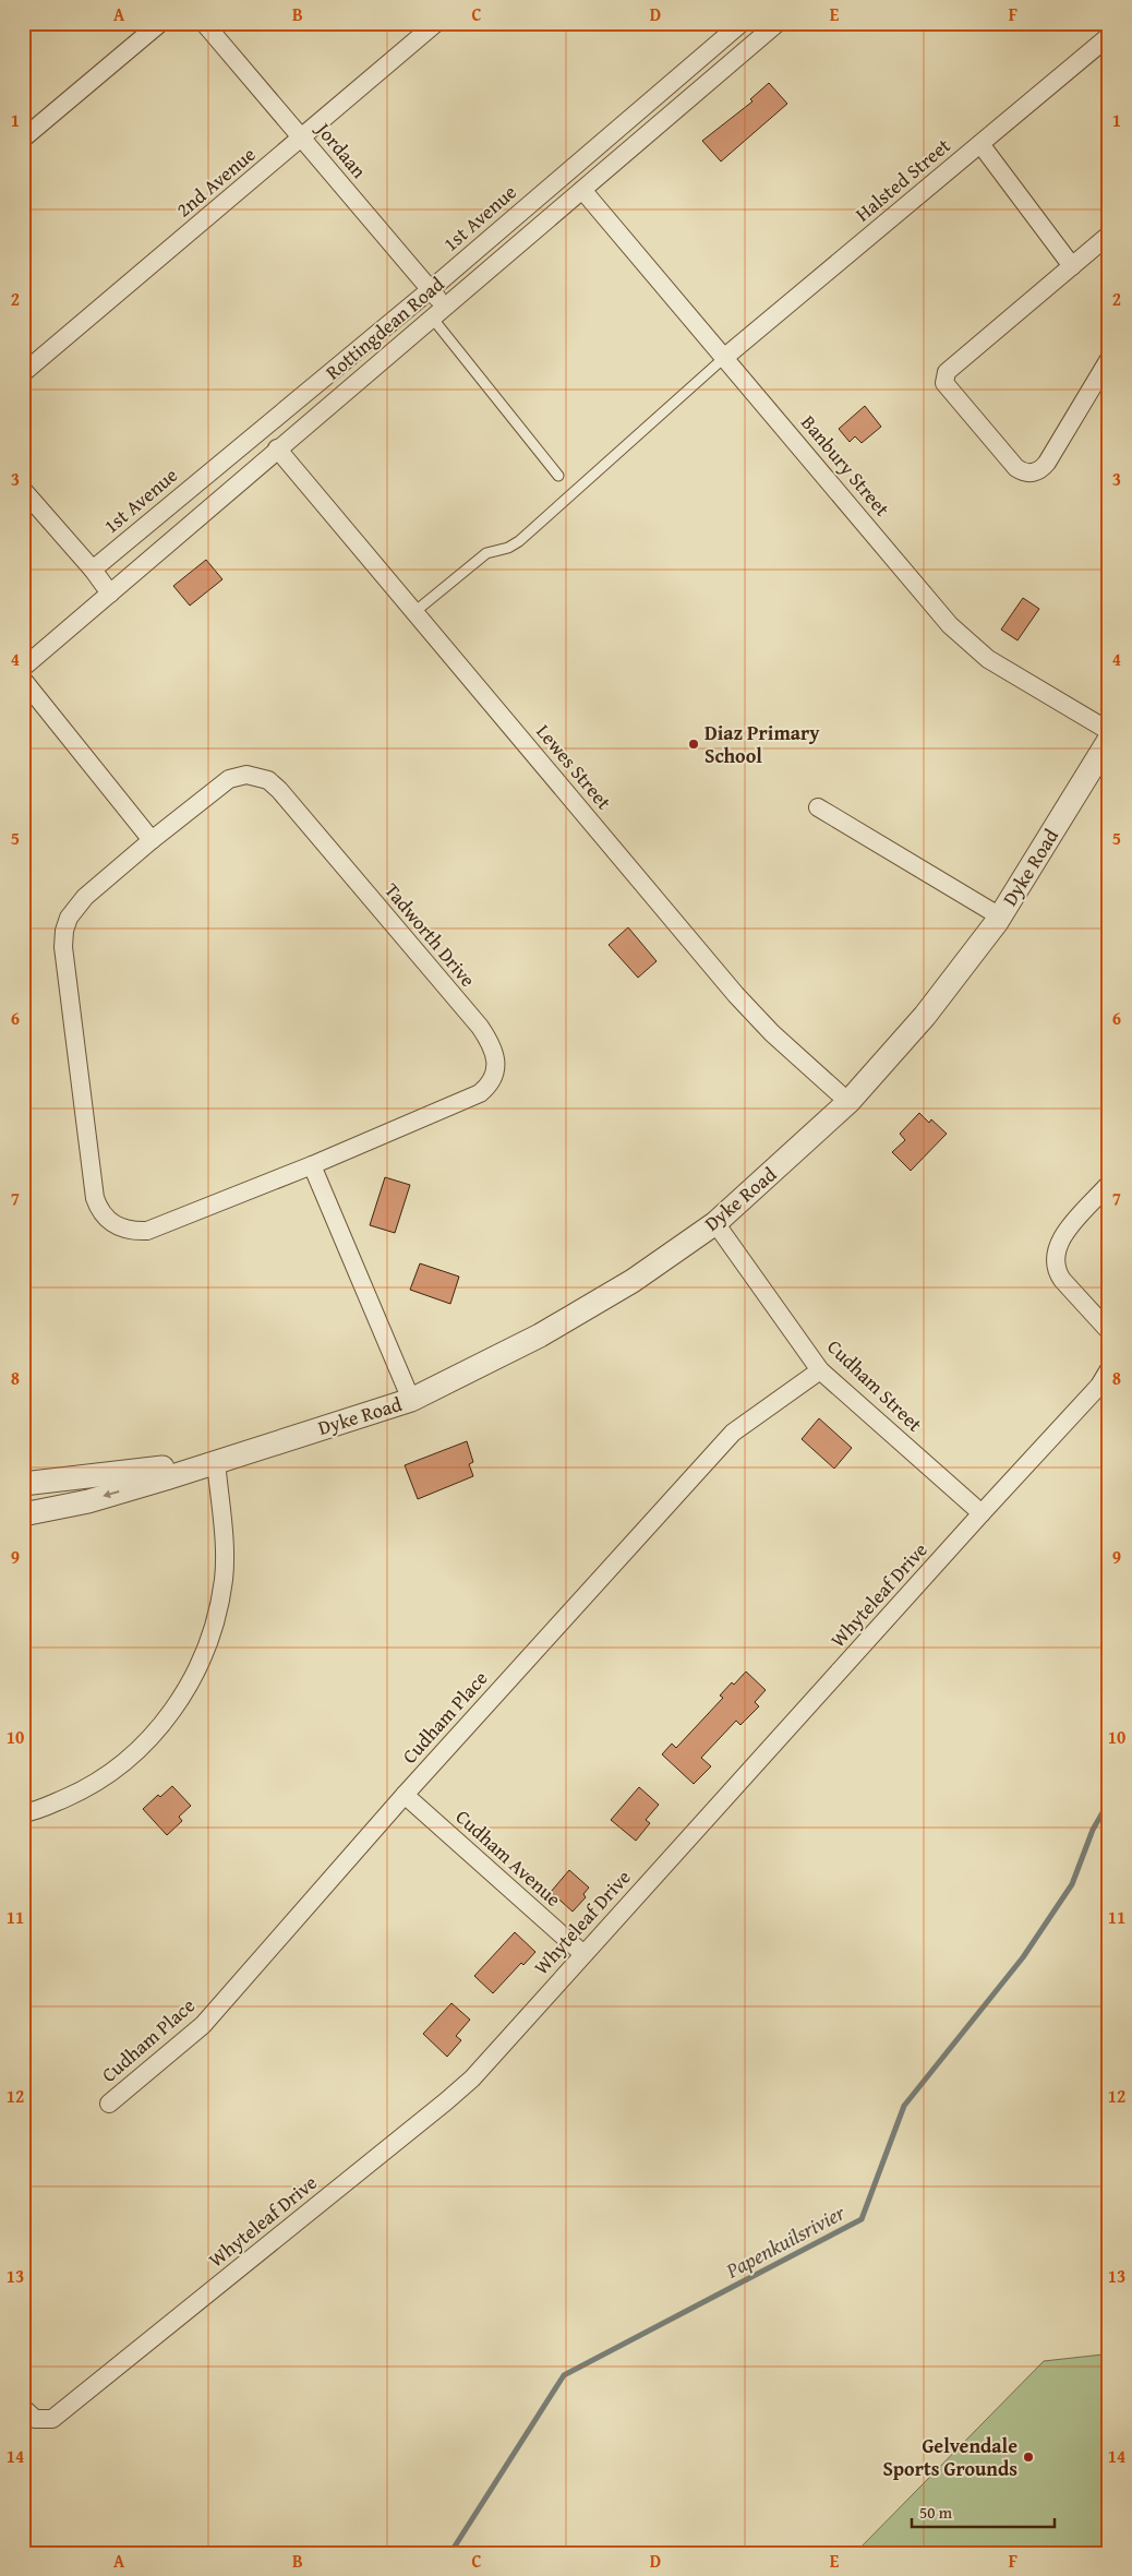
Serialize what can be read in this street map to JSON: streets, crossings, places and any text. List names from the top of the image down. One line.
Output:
{"streets":{"street":["Jordaan","Halsted Street","2nd Avenue","1st Avenue","Rottingdean Road","Banbury Street","Lewes Street","Dyke Road","Tadworth Drive","Cudham Street","Whyteleaf Drive","Cudham Place","Cudham Avenue"]},"crossings":[["Jordaan","2nd Avenue"],["Jordaan","1st Avenue"],["Jordaan","Rottingdean Road"],["Halsted Street","Banbury Street"],["Rottingdean Road","Banbury Street"],["Rottingdean Road","Lewes Street"],["Lewes Street","Dyke Road"],["Dyke Road","Cudham Street"],["Cudham Street","Whyteleaf Drive"],["Cudham Street","Cudham Place"],["Whyteleaf Drive","Cudham Avenue"],["Cudham Place","Cudham Avenue"]],"water":["Papenkuilsrivier"],"places":["Diaz Primary School","Gelvendale Sports Grounds"],"scale_bar":"50 m","grid":{"columns":["A","B","C","D","E","F"],"rows":["1","2","3","4","5","6","7","8","9","10","11","12","13","14"]}}
